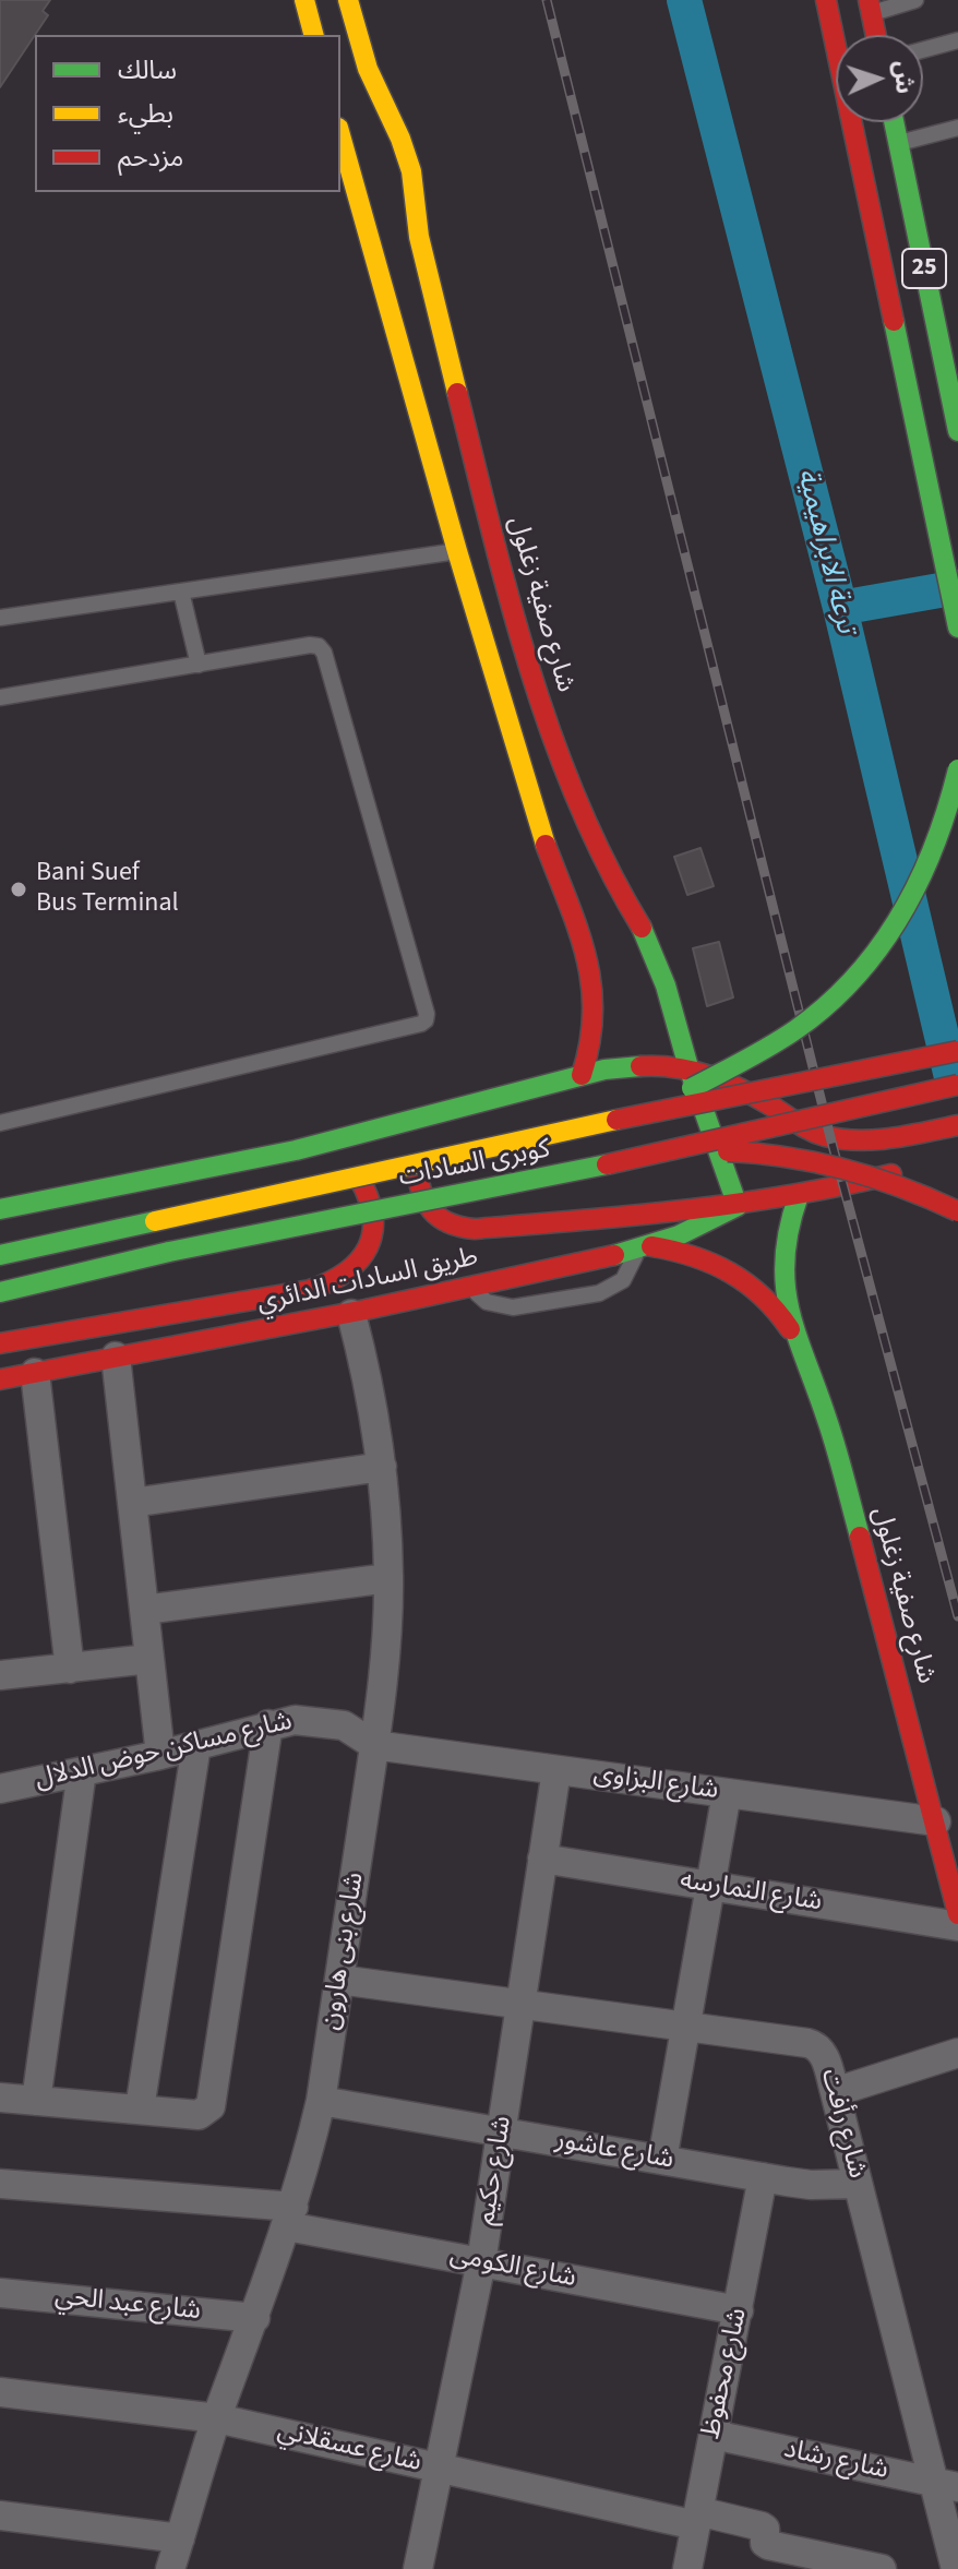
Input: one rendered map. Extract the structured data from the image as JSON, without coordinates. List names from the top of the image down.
{
  "streets": {
    "main road": [
      "25",
      "شارع صفية زغلول",
      "كوبرى السادات",
      "طريق السادات الدائري"
    ],
    "street": [
      "شارع مساكن حوض الدلال",
      "شارع البزاوى",
      "شارع النمارسه",
      "شارع بنى هارون",
      "شارع رأفت",
      "شارع عاشور",
      "شارع حكيم",
      "شارع الكومى",
      "شارع عبد الحي",
      "شارع محفوظ",
      "شارع عسقلاني",
      "شارع رشاد"
    ]
  },
  "crossings": [
    ["شارع صفية زغلول", "طريق السادات الدائري"],
    ["شارع صفية زغلول", "شارع البزاوى"],
    ["طريق السادات الدائري", "شارع بنى هارون"],
    ["شارع مساكن حوض الدلال", "شارع البزاوى"],
    ["شارع مساكن حوض الدلال", "شارع بنى هارون"],
    ["شارع البزاوى", "شارع بنى هارون"],
    ["شارع البزاوى", "شارع حكيم"],
    ["شارع النمارسه", "شارع حكيم"],
    ["شارع بنى هارون", "شارع رأفت"],
    ["شارع بنى هارون", "شارع عاشور"],
    ["شارع بنى هارون", "شارع الكومى"],
    ["شارع بنى هارون", "شارع عبد الحي"],
    ["شارع بنى هارون", "شارع عسقلاني"],
    ["شارع رأفت", "شارع عاشور"],
    ["شارع رأفت", "شارع حكيم"],
    ["شارع رأفت", "شارع رشاد"],
    ["شارع عاشور", "شارع حكيم"],
    ["شارع عاشور", "شارع محفوظ"],
    ["شارع حكيم", "شارع الكومى"],
    ["شارع حكيم", "شارع عسقلاني"],
    ["شارع الكومى", "شارع محفوظ"],
    ["شارع محفوظ", "شارع عسقلاني"],
    ["شارع محفوظ", "شارع رشاد"]
  ],
  "water": ["ترعة الابراهيمية"],
  "places": ["Bani Suef Bus Terminal"],
  "legend": ["سالك", "بطيء", "مزدحم"],
  "north": "right"
}
